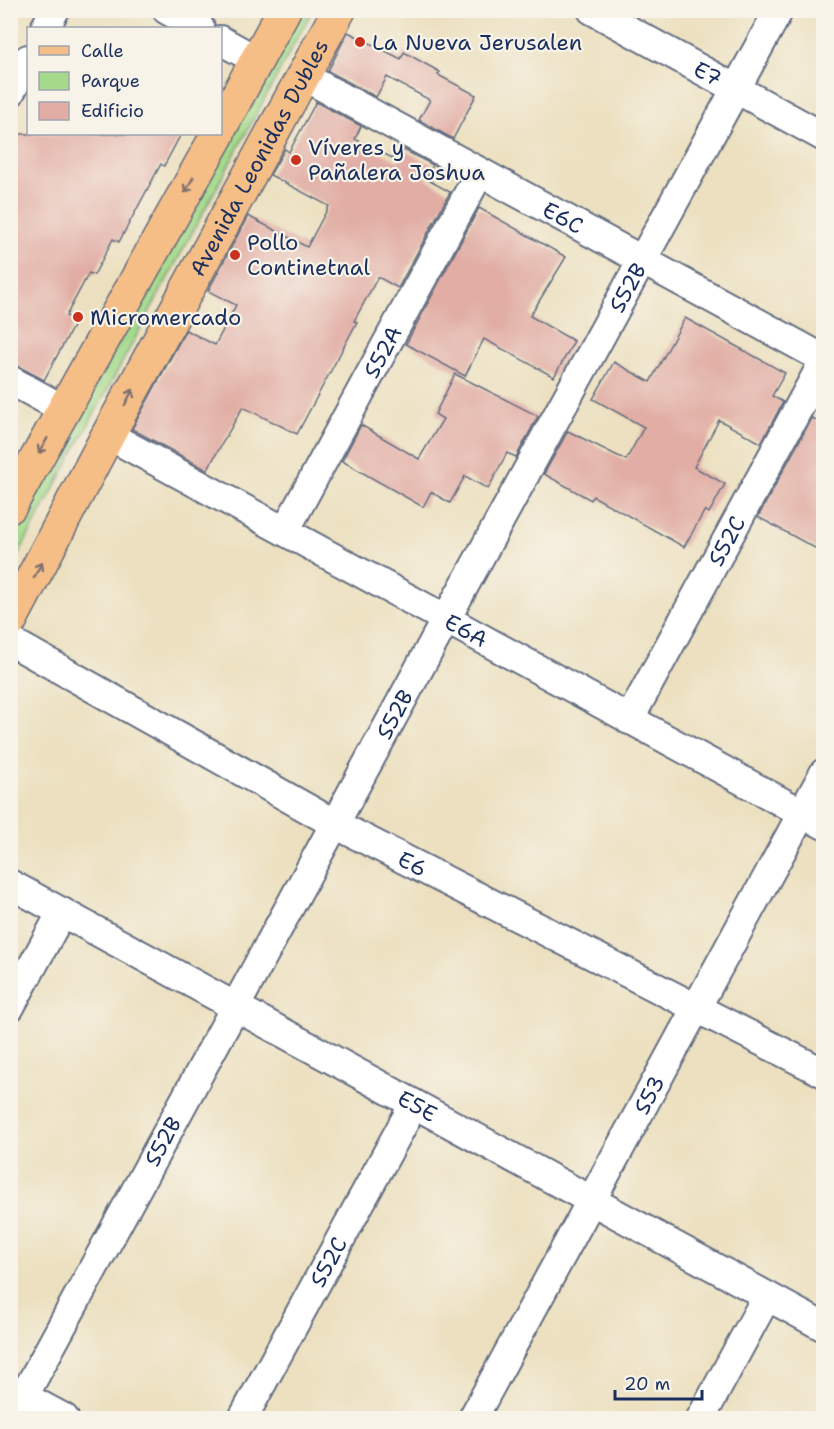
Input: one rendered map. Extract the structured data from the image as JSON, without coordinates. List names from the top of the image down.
{
  "streets": {
    "main road": ["Avenida Leonidas Dubles"],
    "street": [
      "E7",
      "E6C",
      "S52B",
      "S52A",
      "S52C",
      "E6A",
      "E6",
      "S53",
      "E5E"
    ]
  },
  "crossings": [
    ["E7", "S52B"],
    ["Avenida Leonidas Dubles", "E6C"],
    ["Avenida Leonidas Dubles", "E6A"],
    ["E6C", "S52B"],
    ["E6C", "S52A"],
    ["E6C", "S52C"],
    ["S52B", "E6A"],
    ["S52B", "E6"],
    ["S52B", "E5E"],
    ["S52A", "E6A"],
    ["S52C", "E6A"],
    ["S52C", "E5E"],
    ["E6A", "S53"],
    ["E6", "S53"],
    ["S53", "E5E"]
  ],
  "places": [
    "La Nueva Jerusalen",
    "Víveres y Pañalera Joshua",
    "Pollo Continetnal",
    "Micromercado"
  ],
  "legend": ["Calle", "Parque", "Edificio"],
  "scale_bar": "20 m"
}
